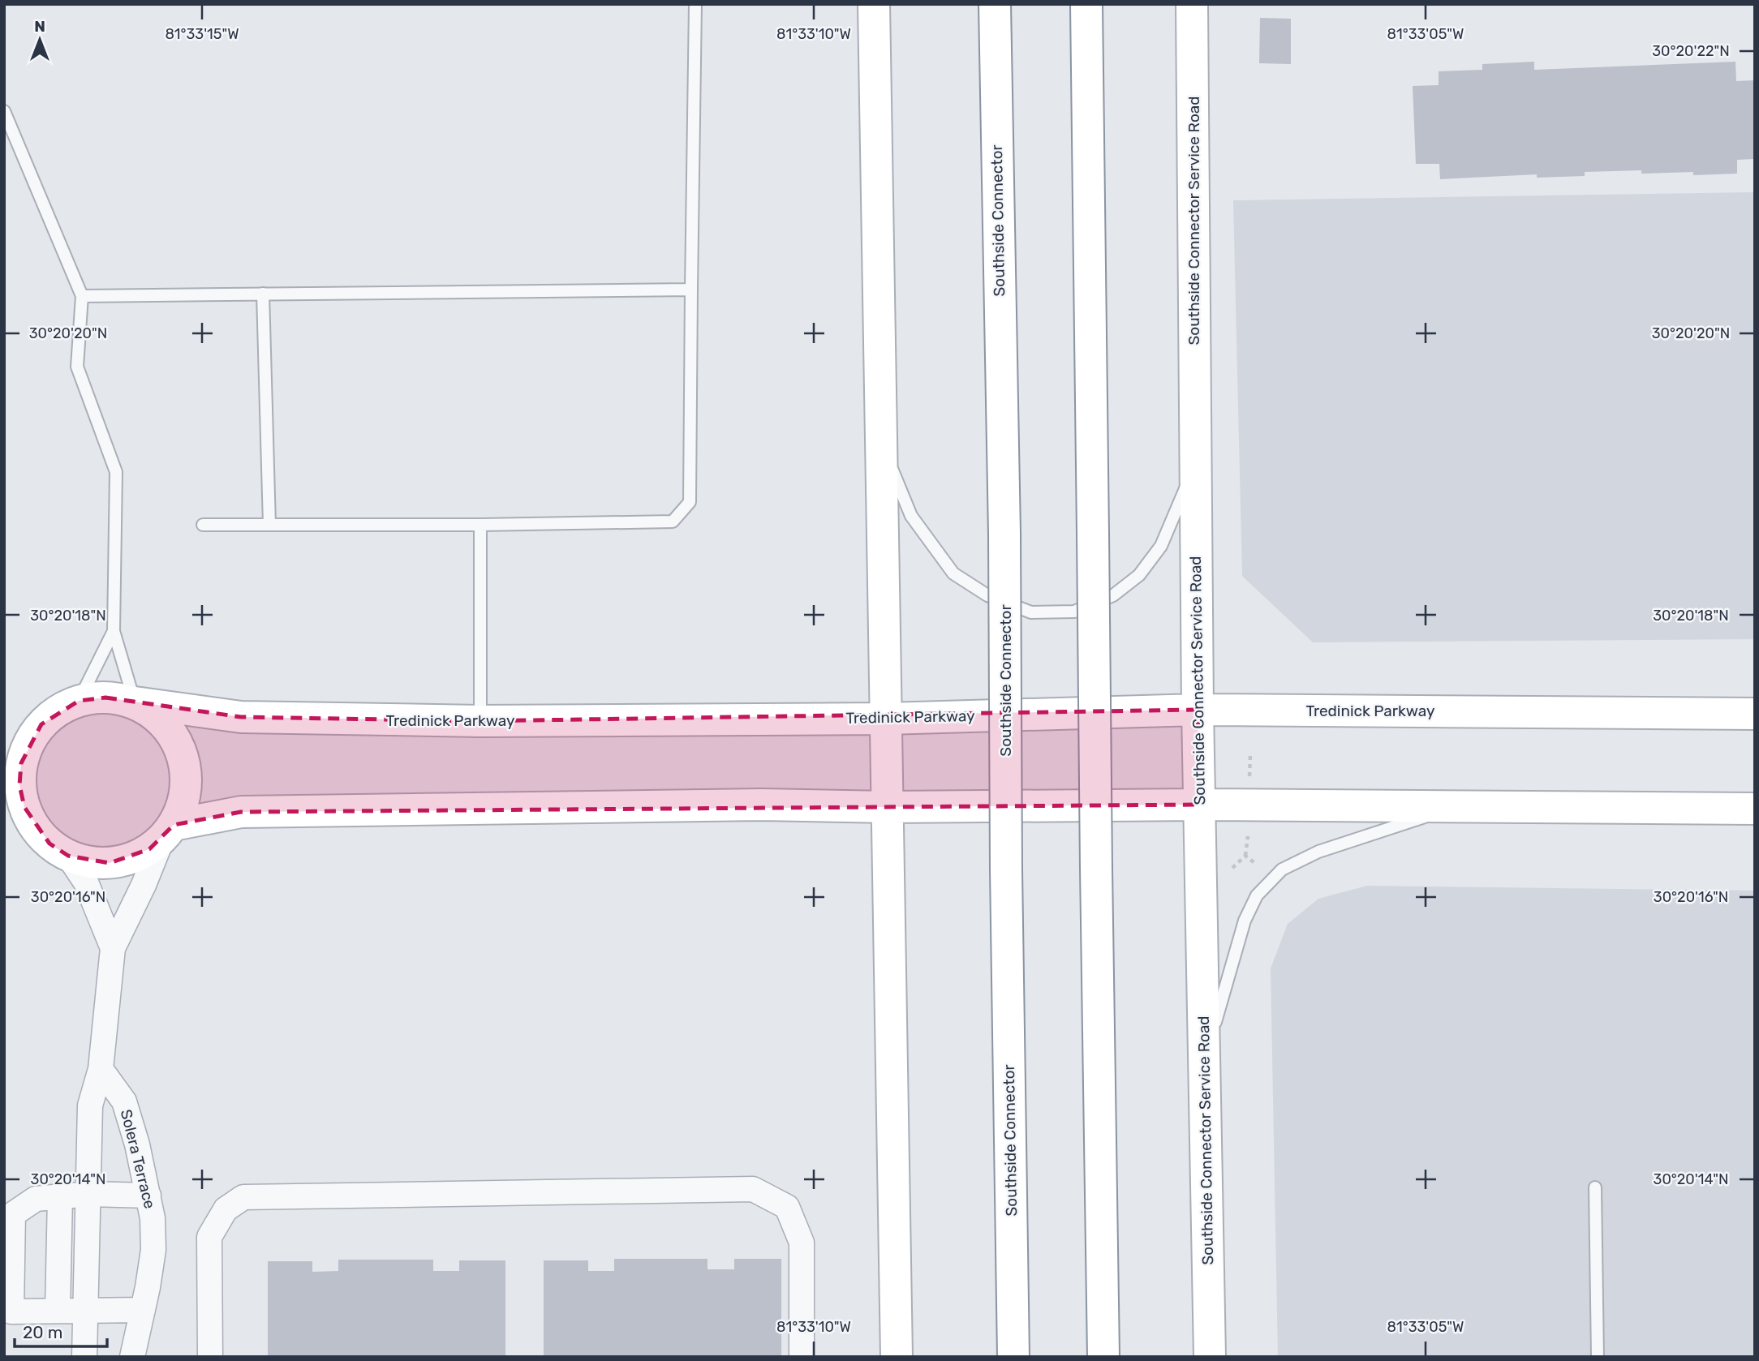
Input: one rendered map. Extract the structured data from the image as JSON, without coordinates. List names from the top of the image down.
{
  "streets": {
    "main road": ["Southside Connector", "Southside Connector Service Road", "Tredinick Parkway"],
    "street": ["Solera Terrace"]
  },
  "crossings": [
    ["Southside Connector Service Road", "Tredinick Parkway"]
  ],
  "scale_bar": "20 m",
  "north": "top",
  "coordinates": [
    "81°33'15\"W",
    "81°33'10\"W",
    "81°33'05\"W",
    "30°20'22\"N",
    "30°20'20\"N",
    "30°20'18\"N",
    "30°20'16\"N",
    "30°20'14\"N"
  ]
}
